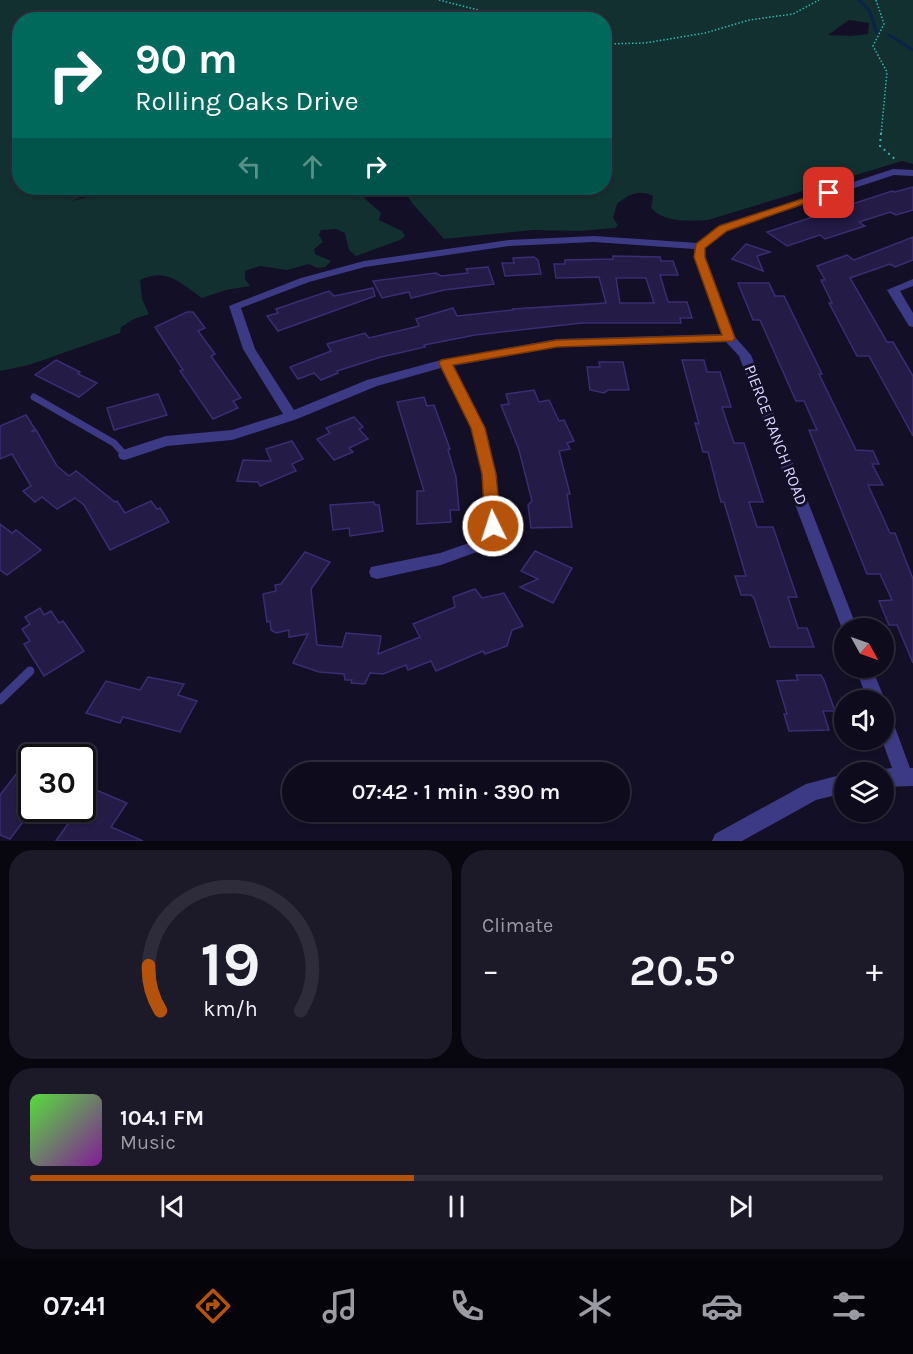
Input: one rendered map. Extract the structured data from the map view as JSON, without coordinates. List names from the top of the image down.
{
  "streets": {
    "street": ["PIERCE RANCH ROAD"]
  },
  "north": "bottom right",
  "page": {
    "turn": ["90 m", "Rolling Oaks Drive"],
    "limit": "30",
    "trip": "07:42 · 1 min · 390 m",
    "tile": "Climate",
    "heat": ["−", "20.5°", "+"],
    "song": ["104.1 FM", "Music"],
    "tabs": "07:41",
    "gauge": ["19", "km/h"]
  }
}
